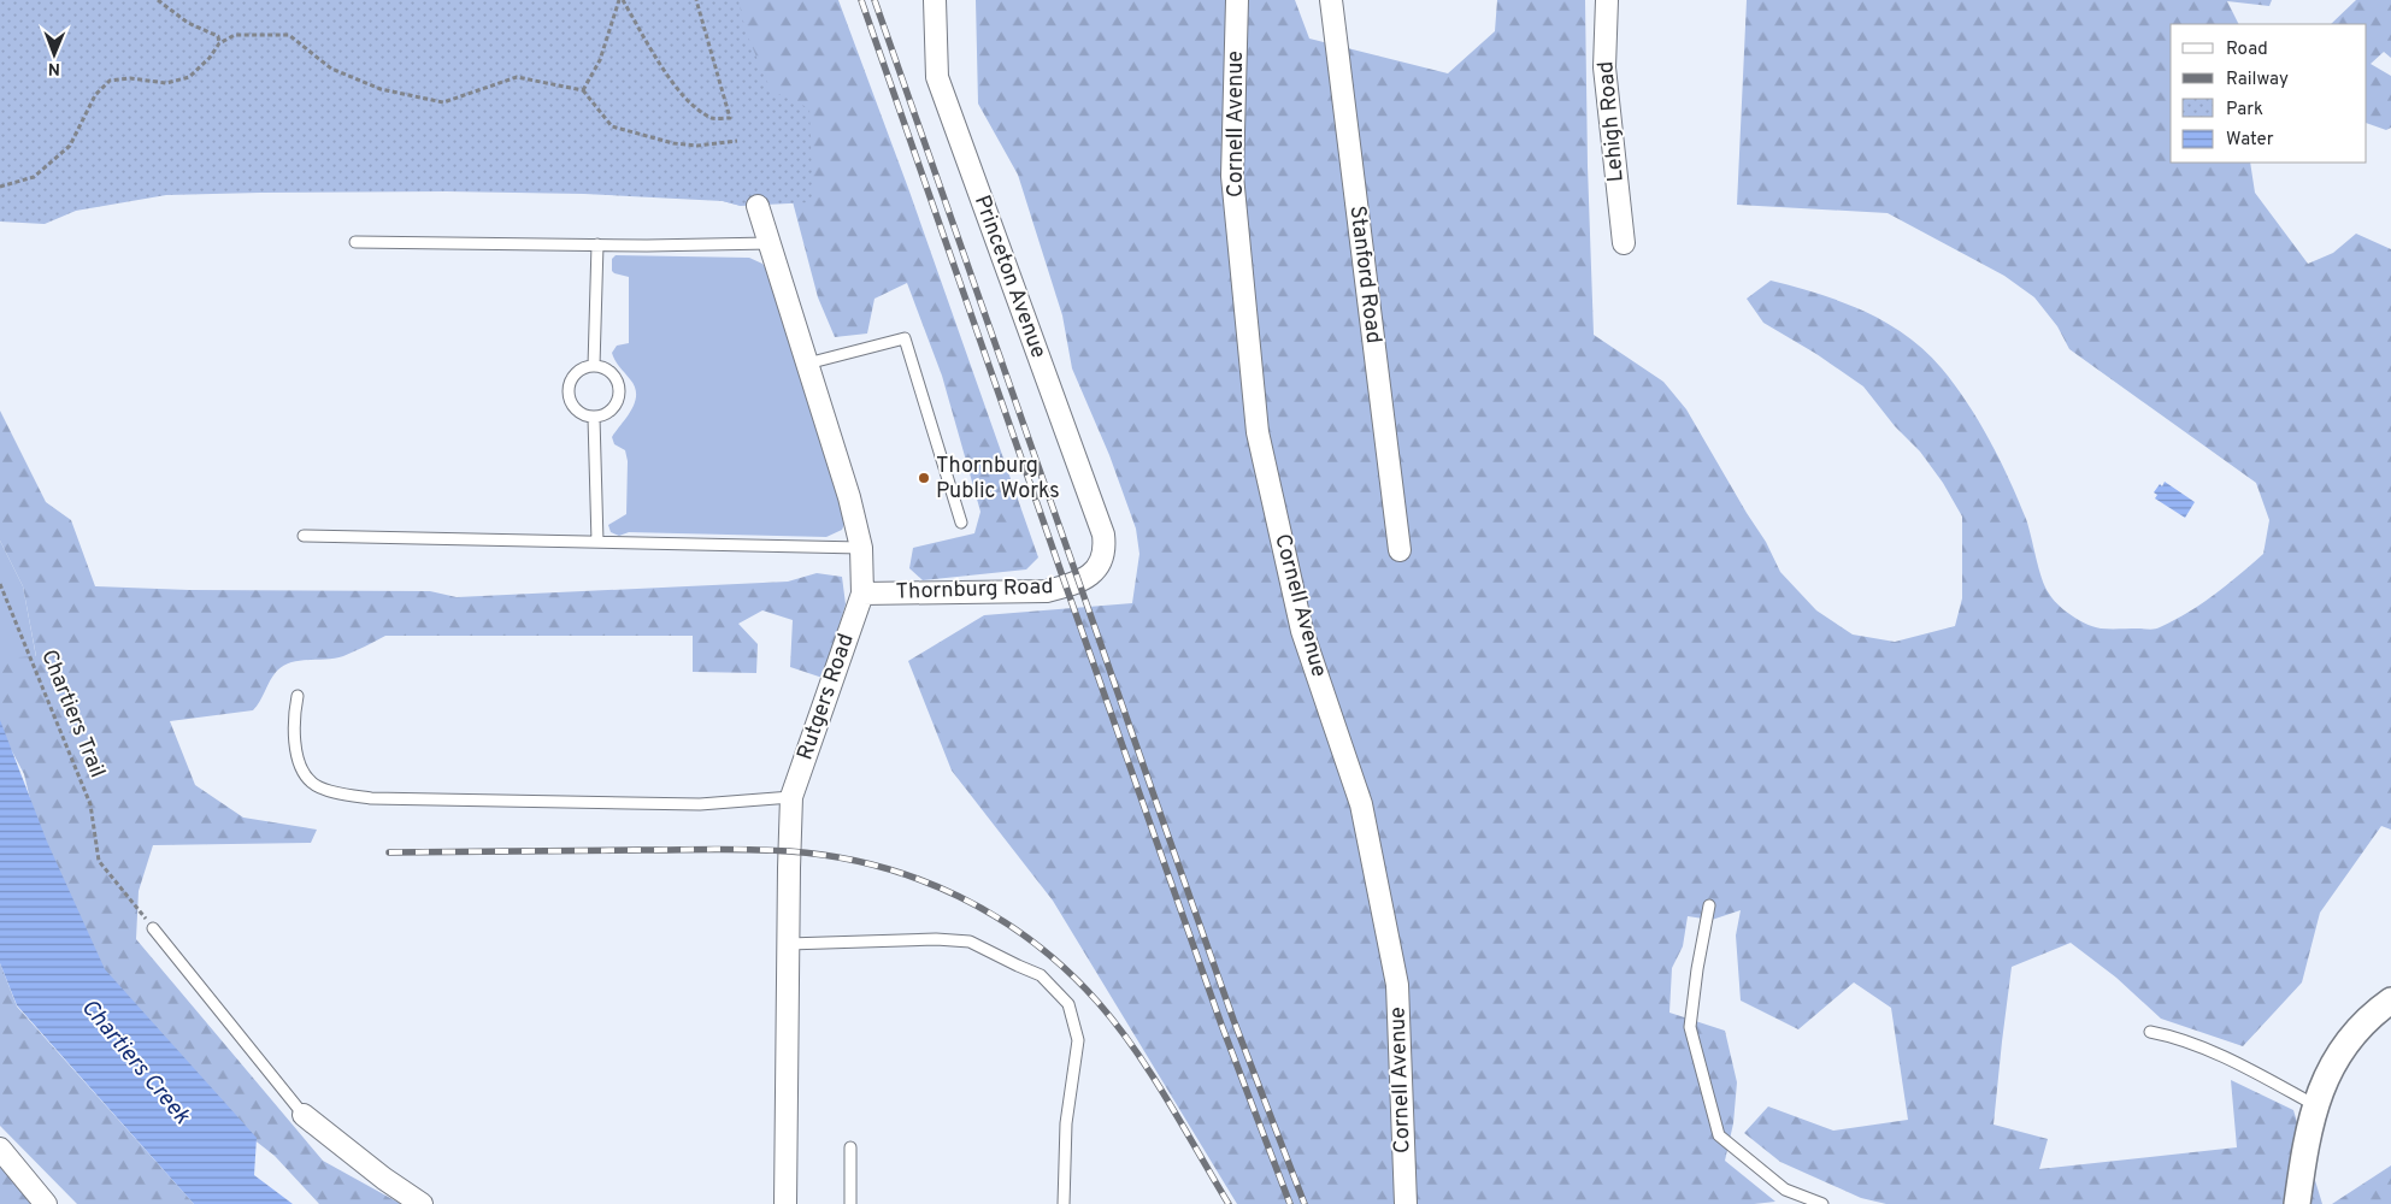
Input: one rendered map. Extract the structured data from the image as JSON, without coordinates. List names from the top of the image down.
{
  "streets": {
    "street": [
      "Lehigh Road",
      "Cornell Avenue",
      "Stanford Road",
      "Princeton Avenue",
      "Thornburg Road",
      "Rutgers Road"
    ],
    "path": ["Chartiers Trail"]
  },
  "crossings": [
    ["Princeton Avenue", "Thornburg Road"],
    ["Thornburg Road", "Rutgers Road"]
  ],
  "water": ["Chartiers Creek"],
  "places": ["Thornburg Public Works"],
  "legend": [
    "Road",
    "Railway",
    "Park",
    "Water"
  ],
  "north": "bottom"
}
